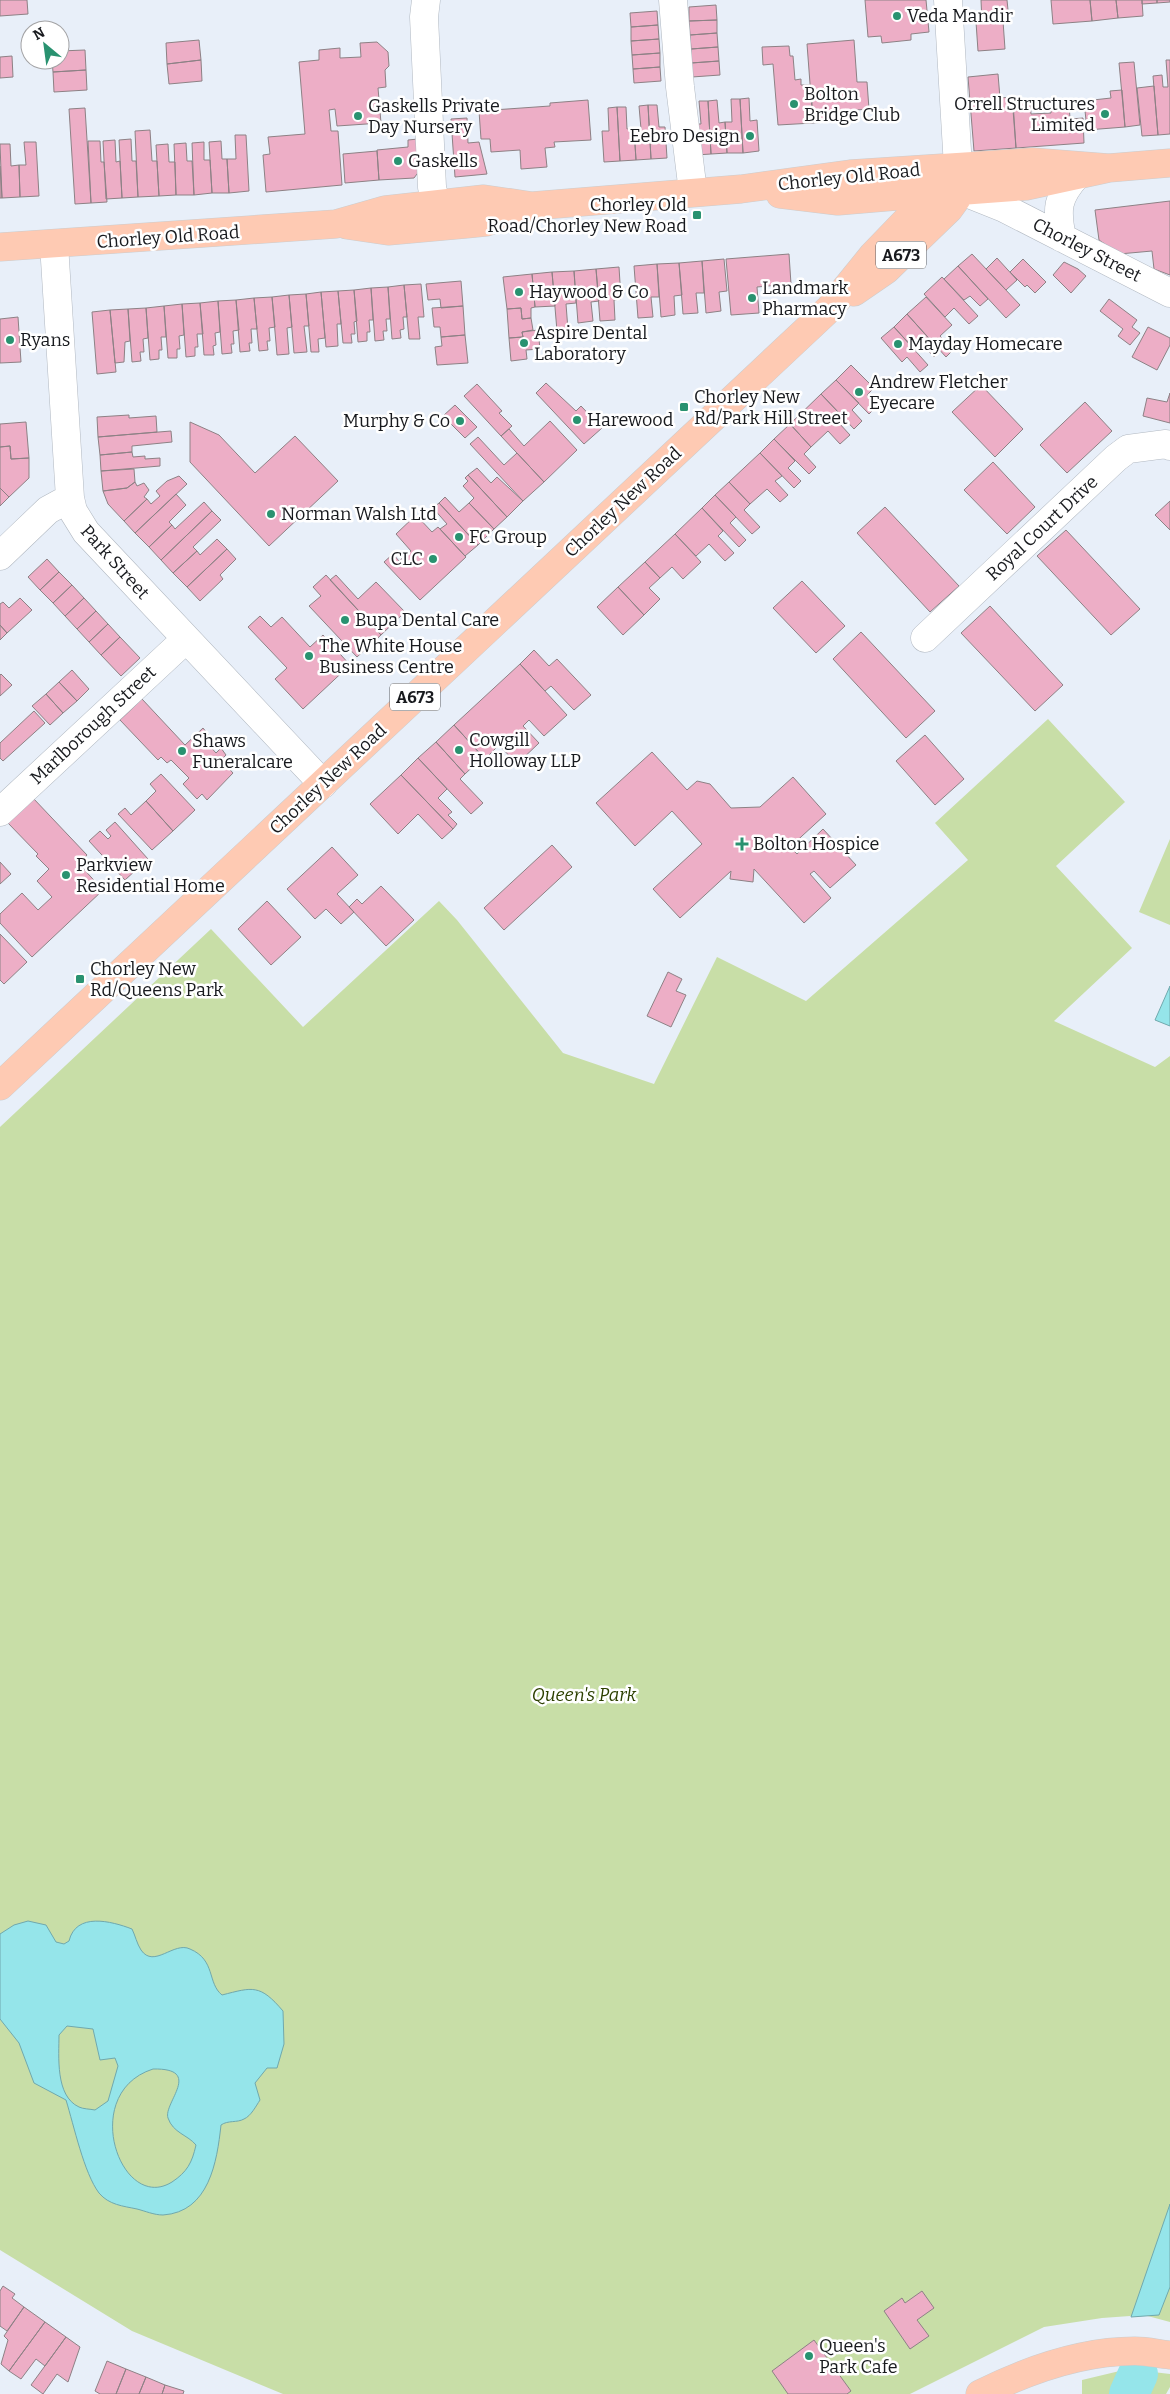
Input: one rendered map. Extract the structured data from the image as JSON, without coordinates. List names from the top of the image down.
{
  "streets": {
    "main road": ["Chorley Old Road", "A673", "Chorley New Road"],
    "street": [
      "Chorley Street",
      "Royal Court Drive",
      "Park Street",
      "Marlborough Street"
    ]
  },
  "crossings": [
    ["Chorley Old Road", "Chorley Street"],
    ["Chorley Old Road", "Chorley New Road"],
    ["Chorley Old Road", "Park Street"],
    ["Chorley Street", "Chorley New Road"],
    ["Chorley New Road", "Park Street"],
    ["Park Street", "Marlborough Street"]
  ],
  "parks": ["Queen's Park"],
  "places": {
    "other": [
      "Veda Mandir",
      "Bolton Bridge Club",
      "Orrell Structures Limited",
      "Gaskells Private Day Nursery",
      "Eebro Design",
      "Gaskells",
      "Haywood & Co",
      "Landmark Pharmacy",
      "Ryans",
      "Aspire Dental Laboratory",
      "Mayday Homecare",
      "Andrew Fletcher Eyecare",
      "Harewood",
      "Murphy & Co",
      "Norman Walsh Ltd",
      "FC Group",
      "CLC",
      "Bupa Dental Care",
      "The White House Business Centre",
      "Cowgill Holloway LLP",
      "Shaws Funeralcare",
      "Parkview Residential Home",
      "Queen's Park Cafe"
    ],
    "transit": ["Chorley Old Road/Chorley New Road", "Chorley New Rd/Park Hill Street", "Chorley New Rd/Queens Park"],
    "health": ["Bolton Hospice"]
  },
  "north": "top left"
}
